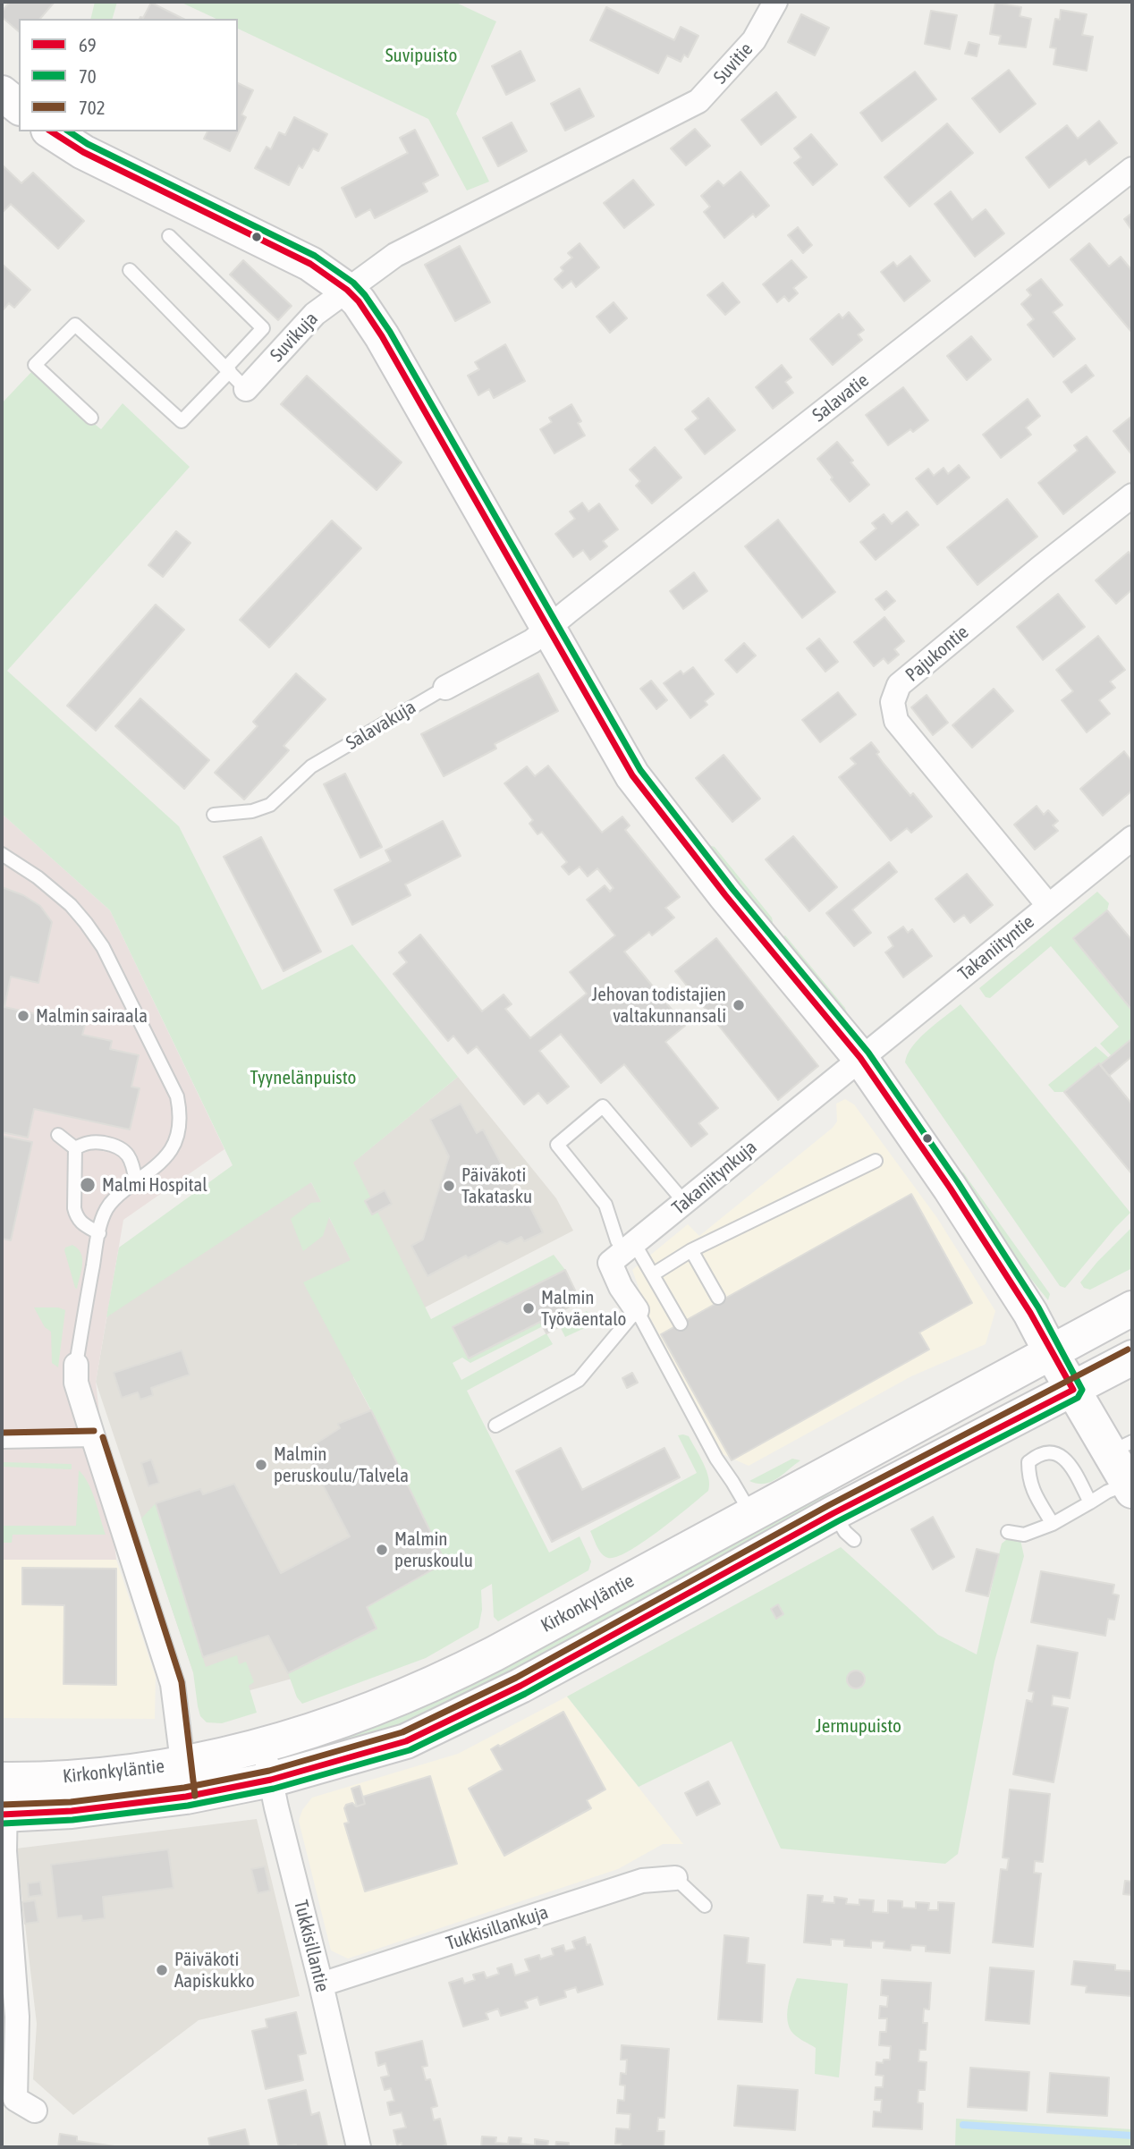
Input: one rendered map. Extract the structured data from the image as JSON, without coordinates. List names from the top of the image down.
{
  "streets": {
    "main road": ["Kirkonkyläntie"],
    "street": [
      "Suvitie",
      "Suvikuja",
      "Salavatie",
      "Pajukontie",
      "Salavakuja",
      "Takaniityntie",
      "Takaniitynkuja",
      "Tukkisillankuja",
      "Tukkisillantie"
    ]
  },
  "crossings": [
    ["Suvitie", "Suvikuja"],
    ["Salavatie", "Salavakuja"],
    ["Pajukontie", "Takaniityntie"],
    ["Takaniityntie", "Takaniitynkuja"],
    ["Kirkonkyläntie", "Tukkisillantie"],
    ["Tukkisillankuja", "Tukkisillantie"]
  ],
  "parks": ["Suvipuisto", "Tyynelänpuisto", "Jermupuisto"],
  "places": [
    "Jehovan todistajien valtakunnansali",
    "Malmin sairaala",
    "Malmi Hospital",
    "Päiväkoti Takatasku",
    "Malmin Työväentalo",
    "Malmin peruskoulu/Talvela",
    "Malmin peruskoulu",
    "Päiväkoti Aapiskukko"
  ],
  "lines": ["transit line 69", "transit line 70", "transit line 702"],
  "legend": ["69", "70", "702"]
}
